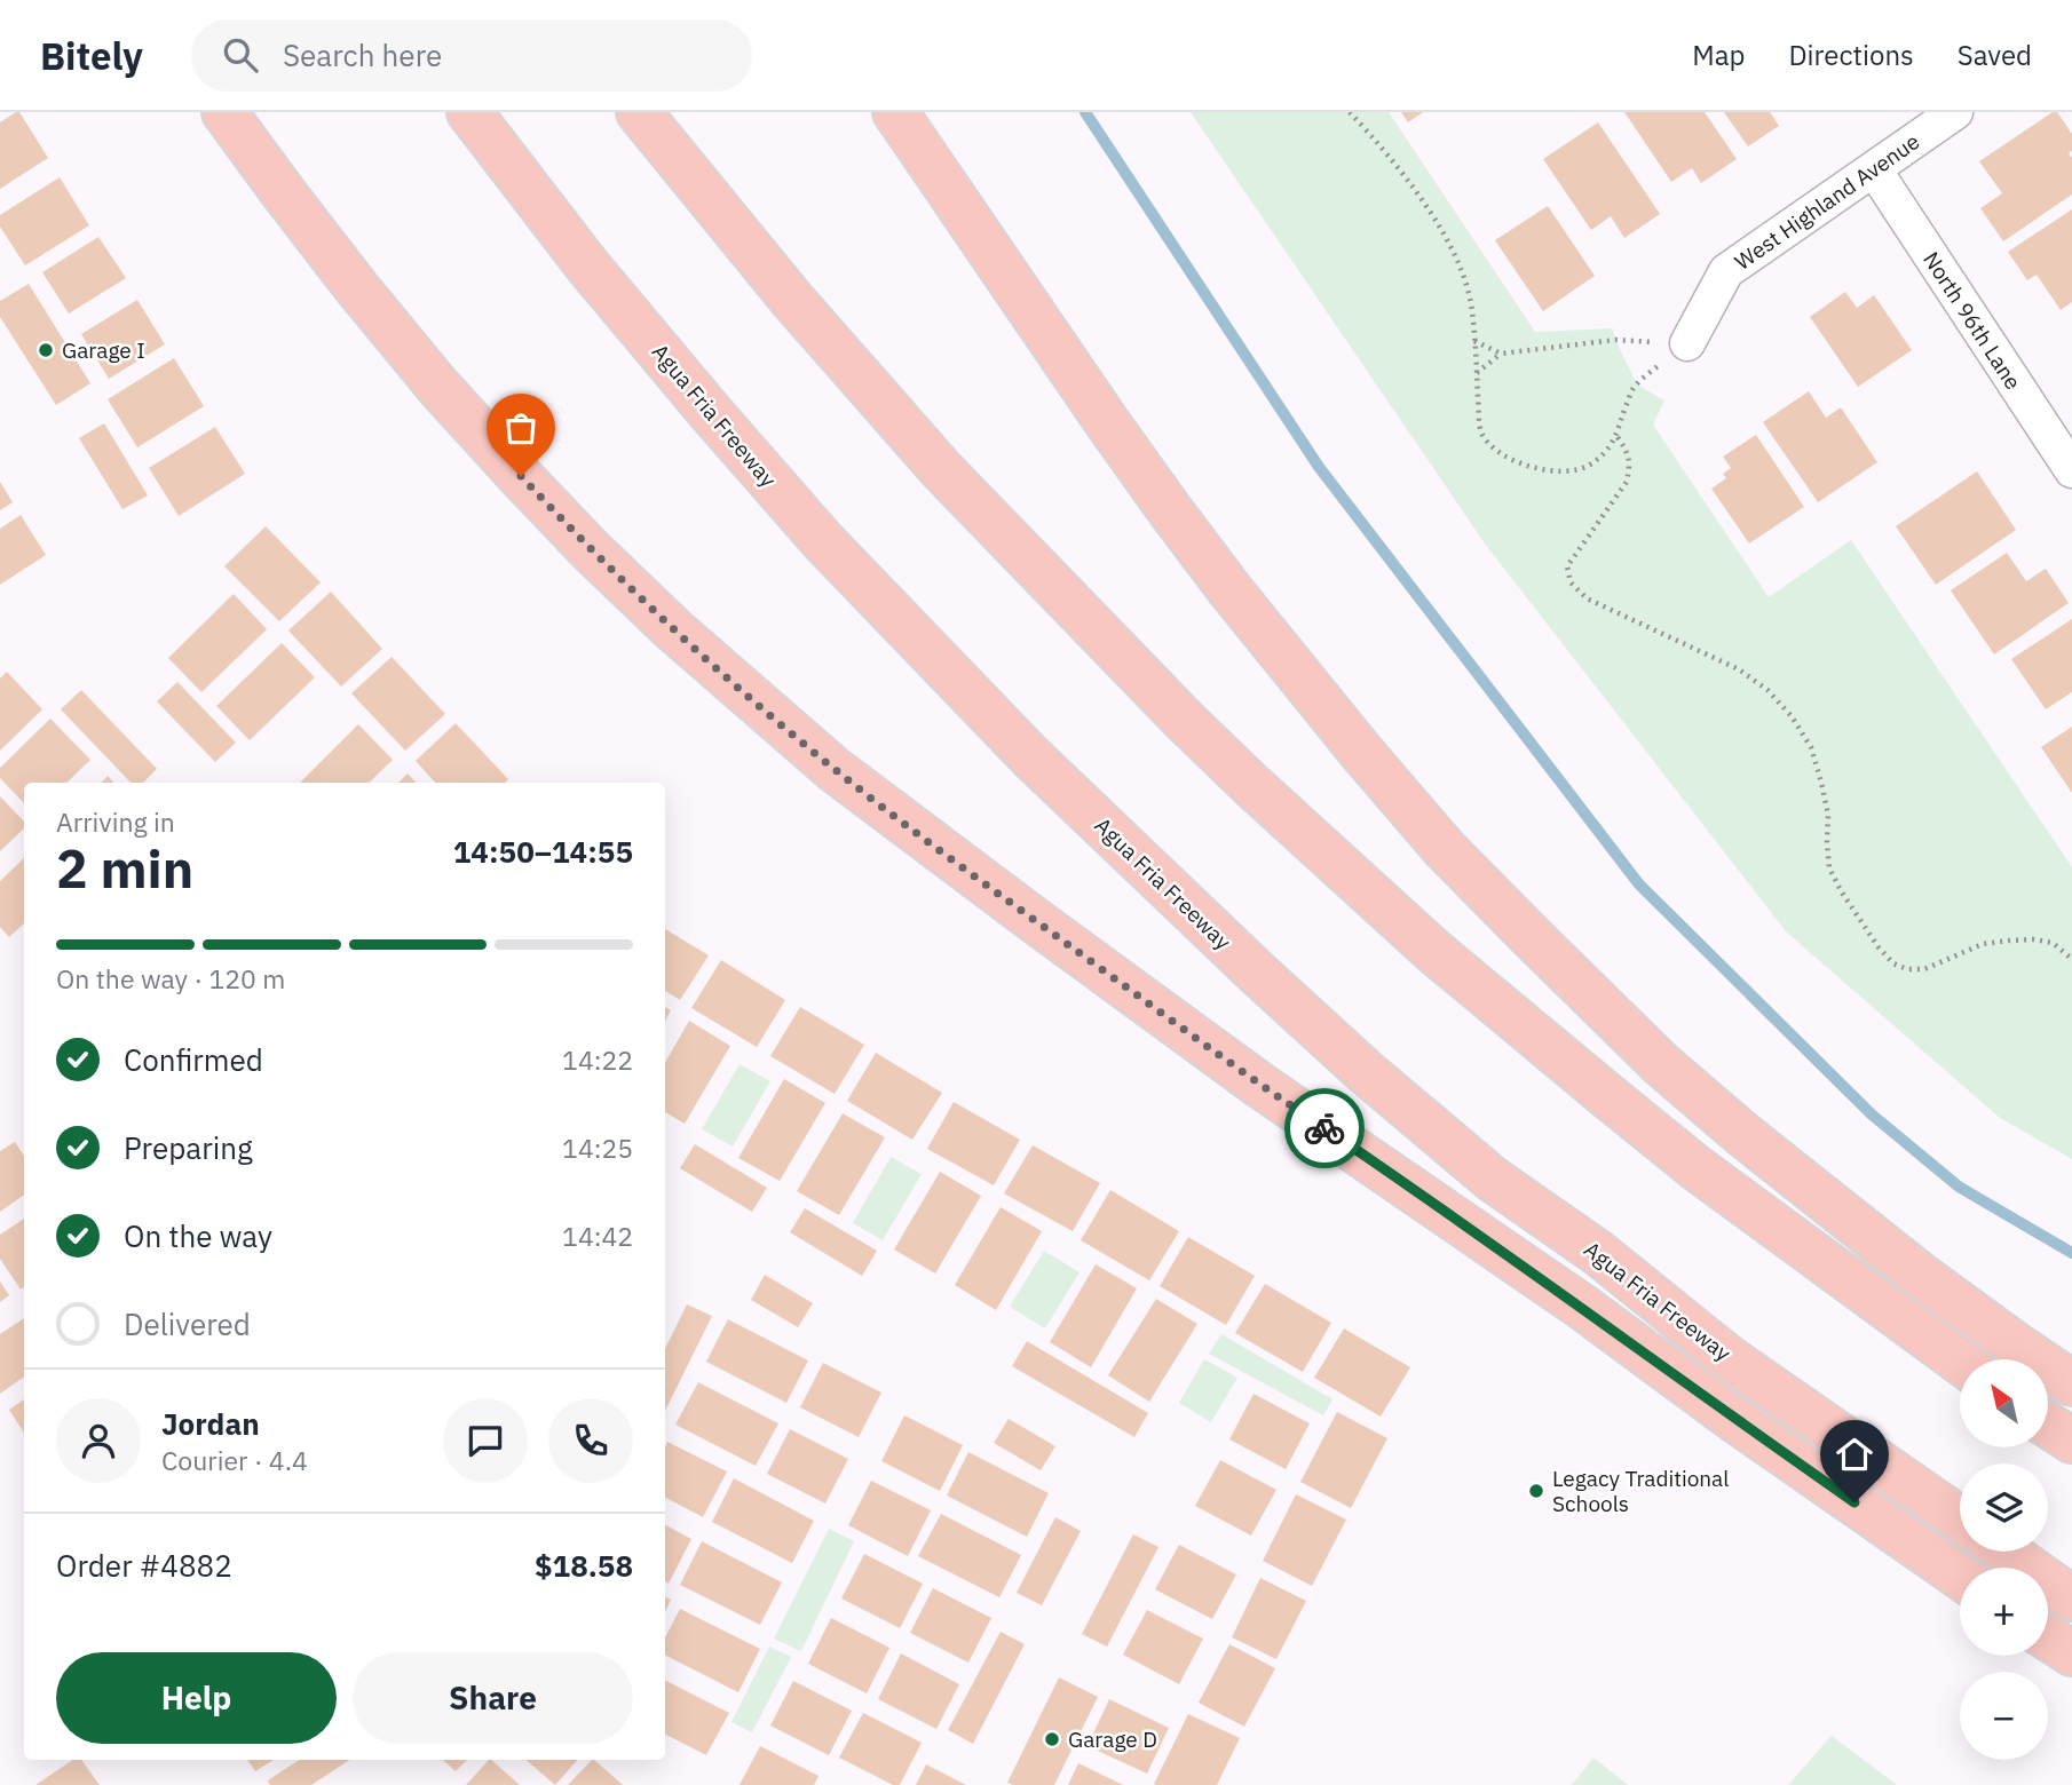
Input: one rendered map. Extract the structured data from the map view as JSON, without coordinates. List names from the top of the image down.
{
  "streets": {
    "highway": ["Agua Fria Freeway"],
    "street": ["West Highland Avenue", "North 96th Lane"]
  },
  "crossings": [
    ["West Highland Avenue", "North 96th Lane"]
  ],
  "places": ["Garage I", "Legacy Traditional Schools", "Garage D"],
  "north": "top left",
  "page": {
    "header": "Bitely",
    "search": "Search here",
    "nav": ["Map", "Directions", "Saved"],
    "heading": ["2 min", "Arriving in", "14:50–14:55"],
    "panel": [
      "Jordan",
      "Courier · 4.4",
      "Order #4882",
      "$18.58"
    ],
    "bar": "On the way · 120 m",
    "list": [
      ["Confirmed", "14:22"],
      ["Preparing", "14:25"],
      ["On the way", "14:42"],
      "Delivered"
    ],
    "map_buttons": ["+", "−"],
    "buttons": ["Help", "Share"]
  }
}
